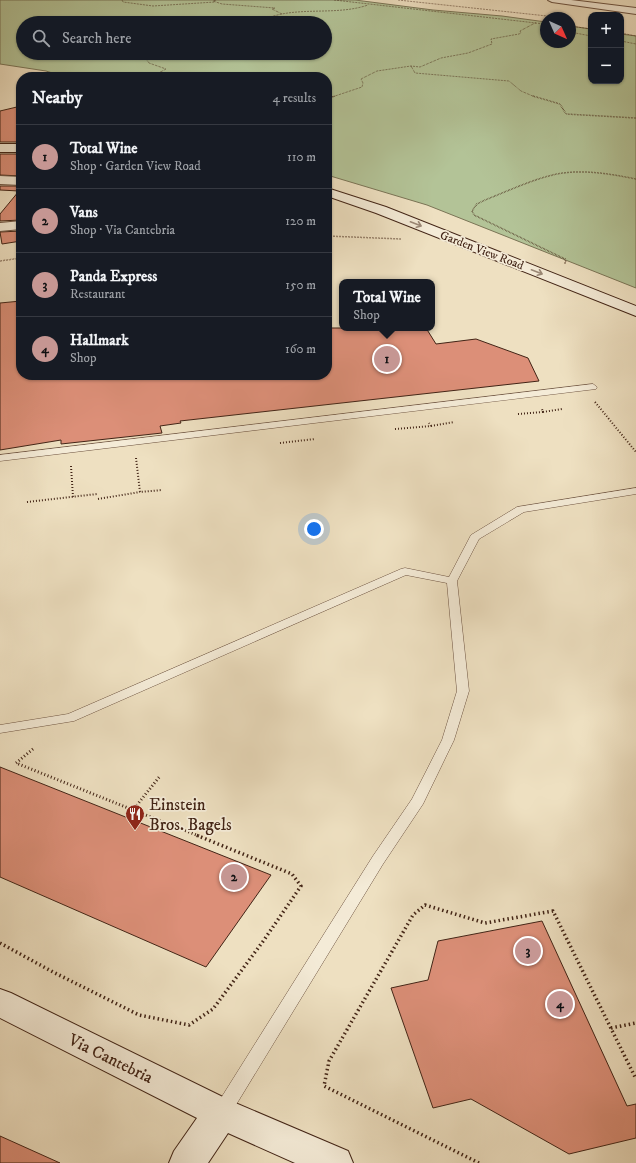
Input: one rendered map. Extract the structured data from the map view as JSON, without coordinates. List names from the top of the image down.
{
  "streets": {
    "main road": ["Garden View Road", "Via Cantebria"]
  },
  "places": {
    "restaurant": ["Einstein Bros. Bagels"]
  },
  "north": "bottom right",
  "page": {
    "map_buttons": ["+", "−"],
    "search": "Search here",
    "heading": ["Nearby", "4 results"],
    "list": [
      {
        "mark": "1",
        "name": "Total Wine",
        "note": "Shop · Garden View Road",
        "value": "110 m"
      },
      {
        "mark": "2",
        "name": "Vans",
        "note": "Shop · Via Cantebria",
        "value": "120 m"
      },
      {
        "mark": "3",
        "name": "Panda Express",
        "note": "Restaurant",
        "value": "150 m"
      },
      {
        "mark": "4",
        "name": "Hallmark",
        "note": "Shop",
        "value": "160 m"
      }
    ],
    "popup": ["Total Wine", "Shop"],
    "pins": [
      "1",
      "2",
      "3",
      "4"
    ]
  }
}
